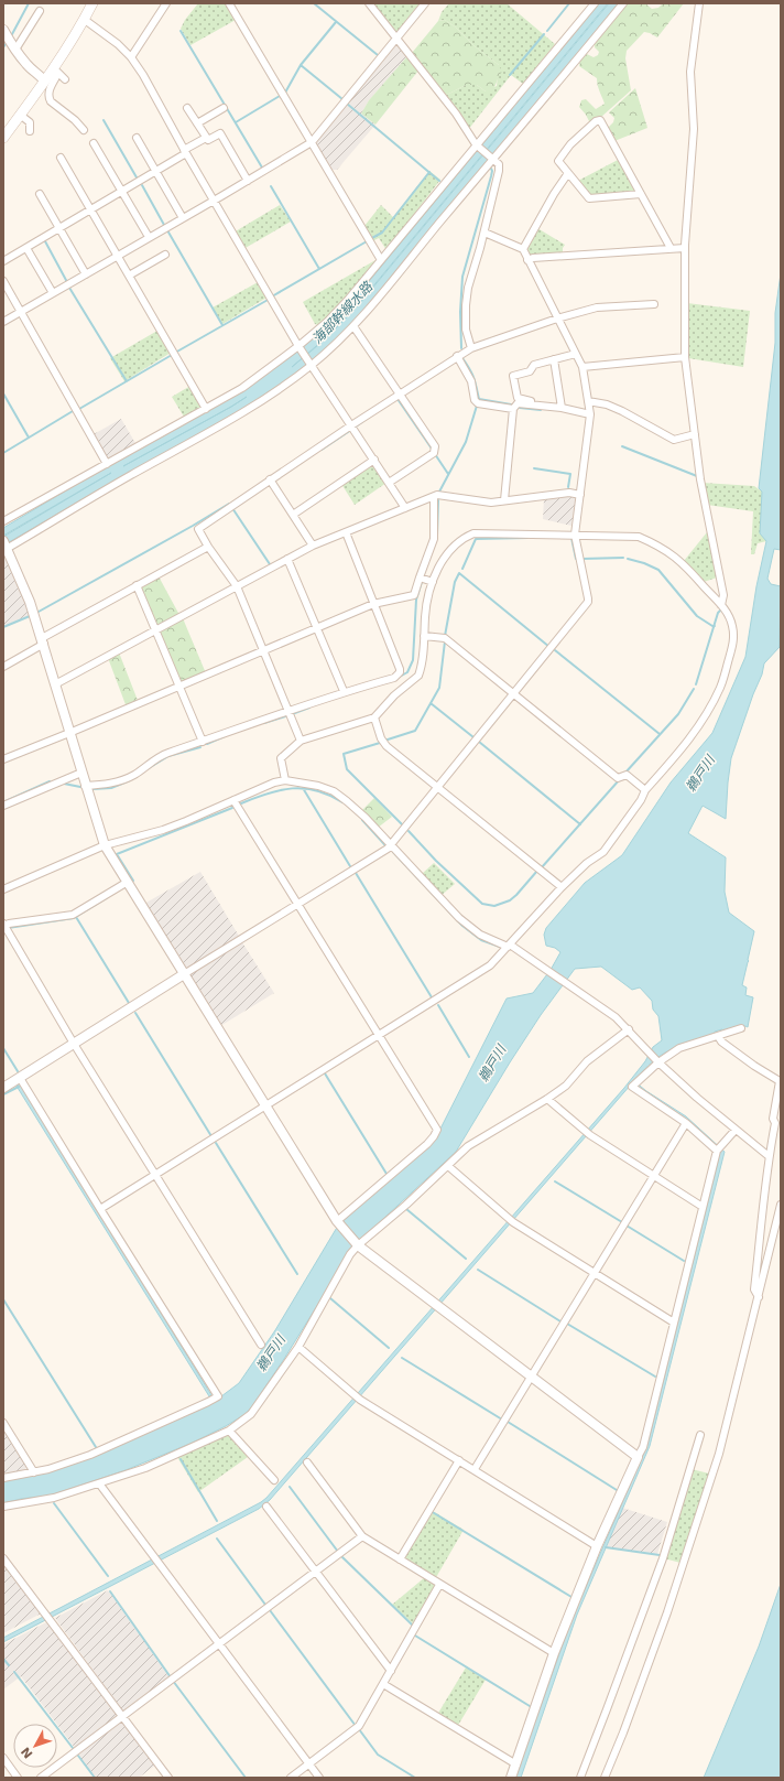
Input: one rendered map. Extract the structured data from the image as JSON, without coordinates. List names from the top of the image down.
{
  "water": ["海部幹線水路", "鵜戸川"],
  "north": "bottom left"
}
